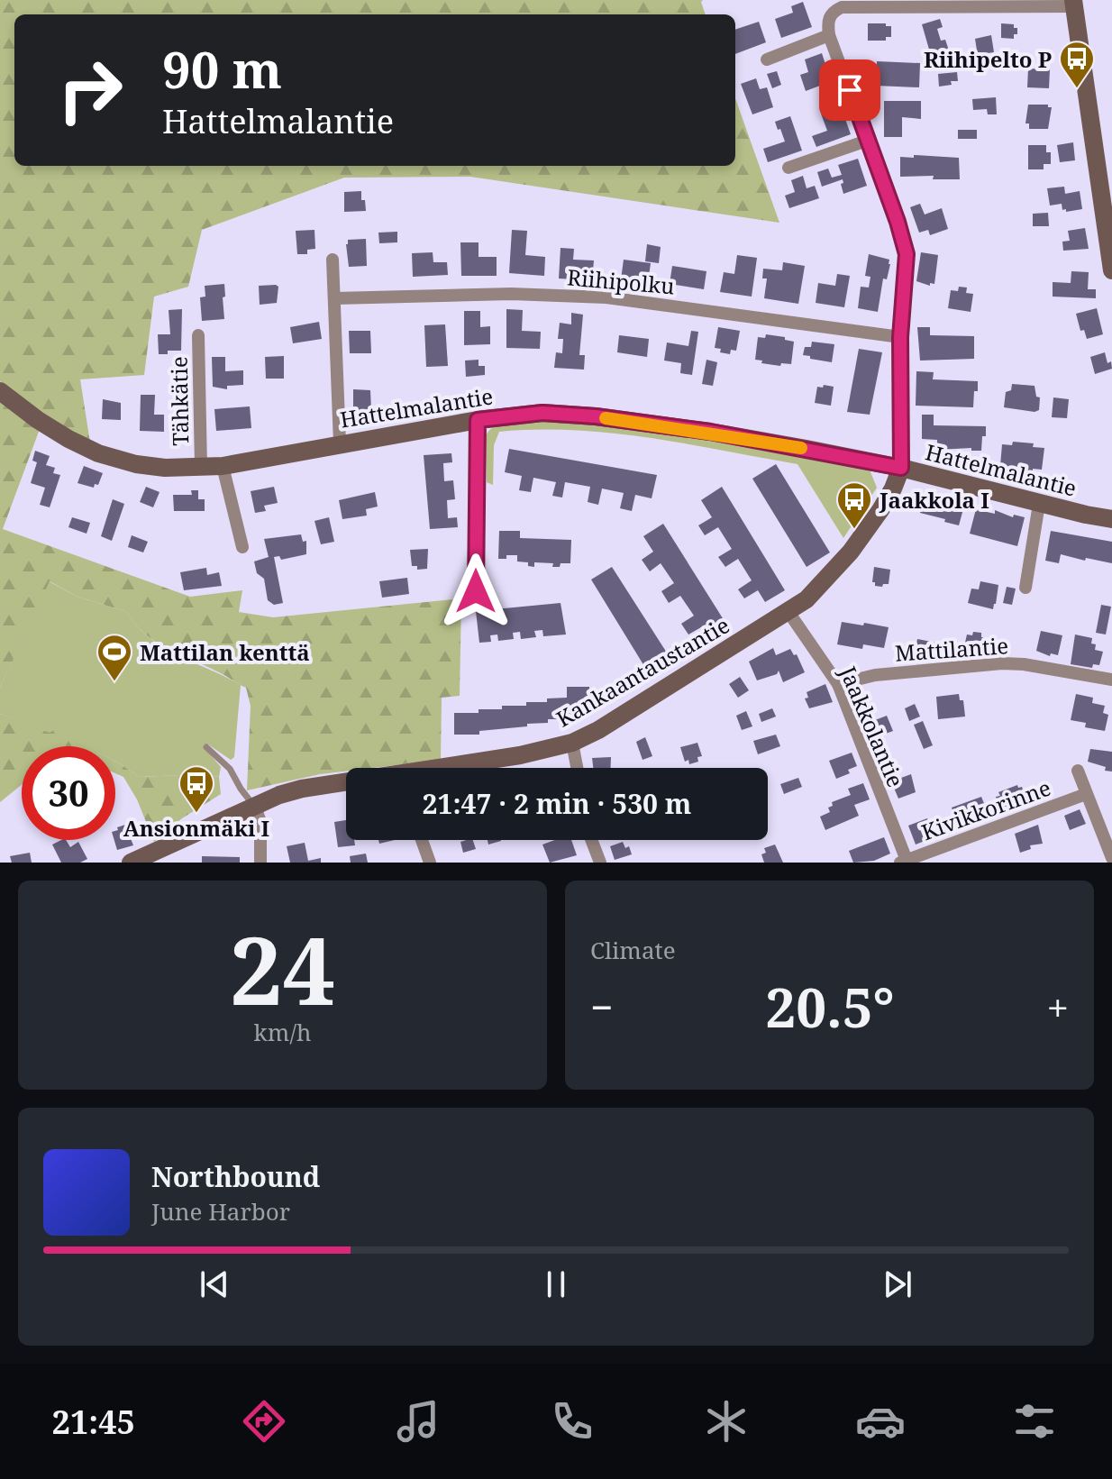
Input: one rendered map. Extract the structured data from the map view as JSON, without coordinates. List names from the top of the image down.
{
  "streets": {
    "street": [
      "Riihipolku",
      "Tähkätie",
      "Hattelmalantie",
      "Mattilantie",
      "Kankaantaustantie",
      "Jaakkolantie",
      "Kivikkorinne"
    ]
  },
  "crossings": [
    ["Tähkätie", "Hattelmalantie"],
    ["Hattelmalantie", "Kankaantaustantie"],
    ["Mattilantie", "Jaakkolantie"],
    ["Kankaantaustantie", "Jaakkolantie"],
    ["Jaakkolantie", "Kivikkorinne"]
  ],
  "places": {
    "bus stop": ["Riihipelto P", "Jaakkola I", "Ansionmäki I"],
    "sports": ["Mattilan kenttä"]
  },
  "page": {
    "turn": ["90 m", "Hattelmalantie"],
    "limit": "30",
    "trip": "21:47 · 2 min · 530 m",
    "tile": [
      ["24", "km/h"],
      "Climate"
    ],
    "heat": ["−", "20.5°", "+"],
    "song": ["Northbound", "June Harbor"],
    "tabs": "21:45"
  }
}
